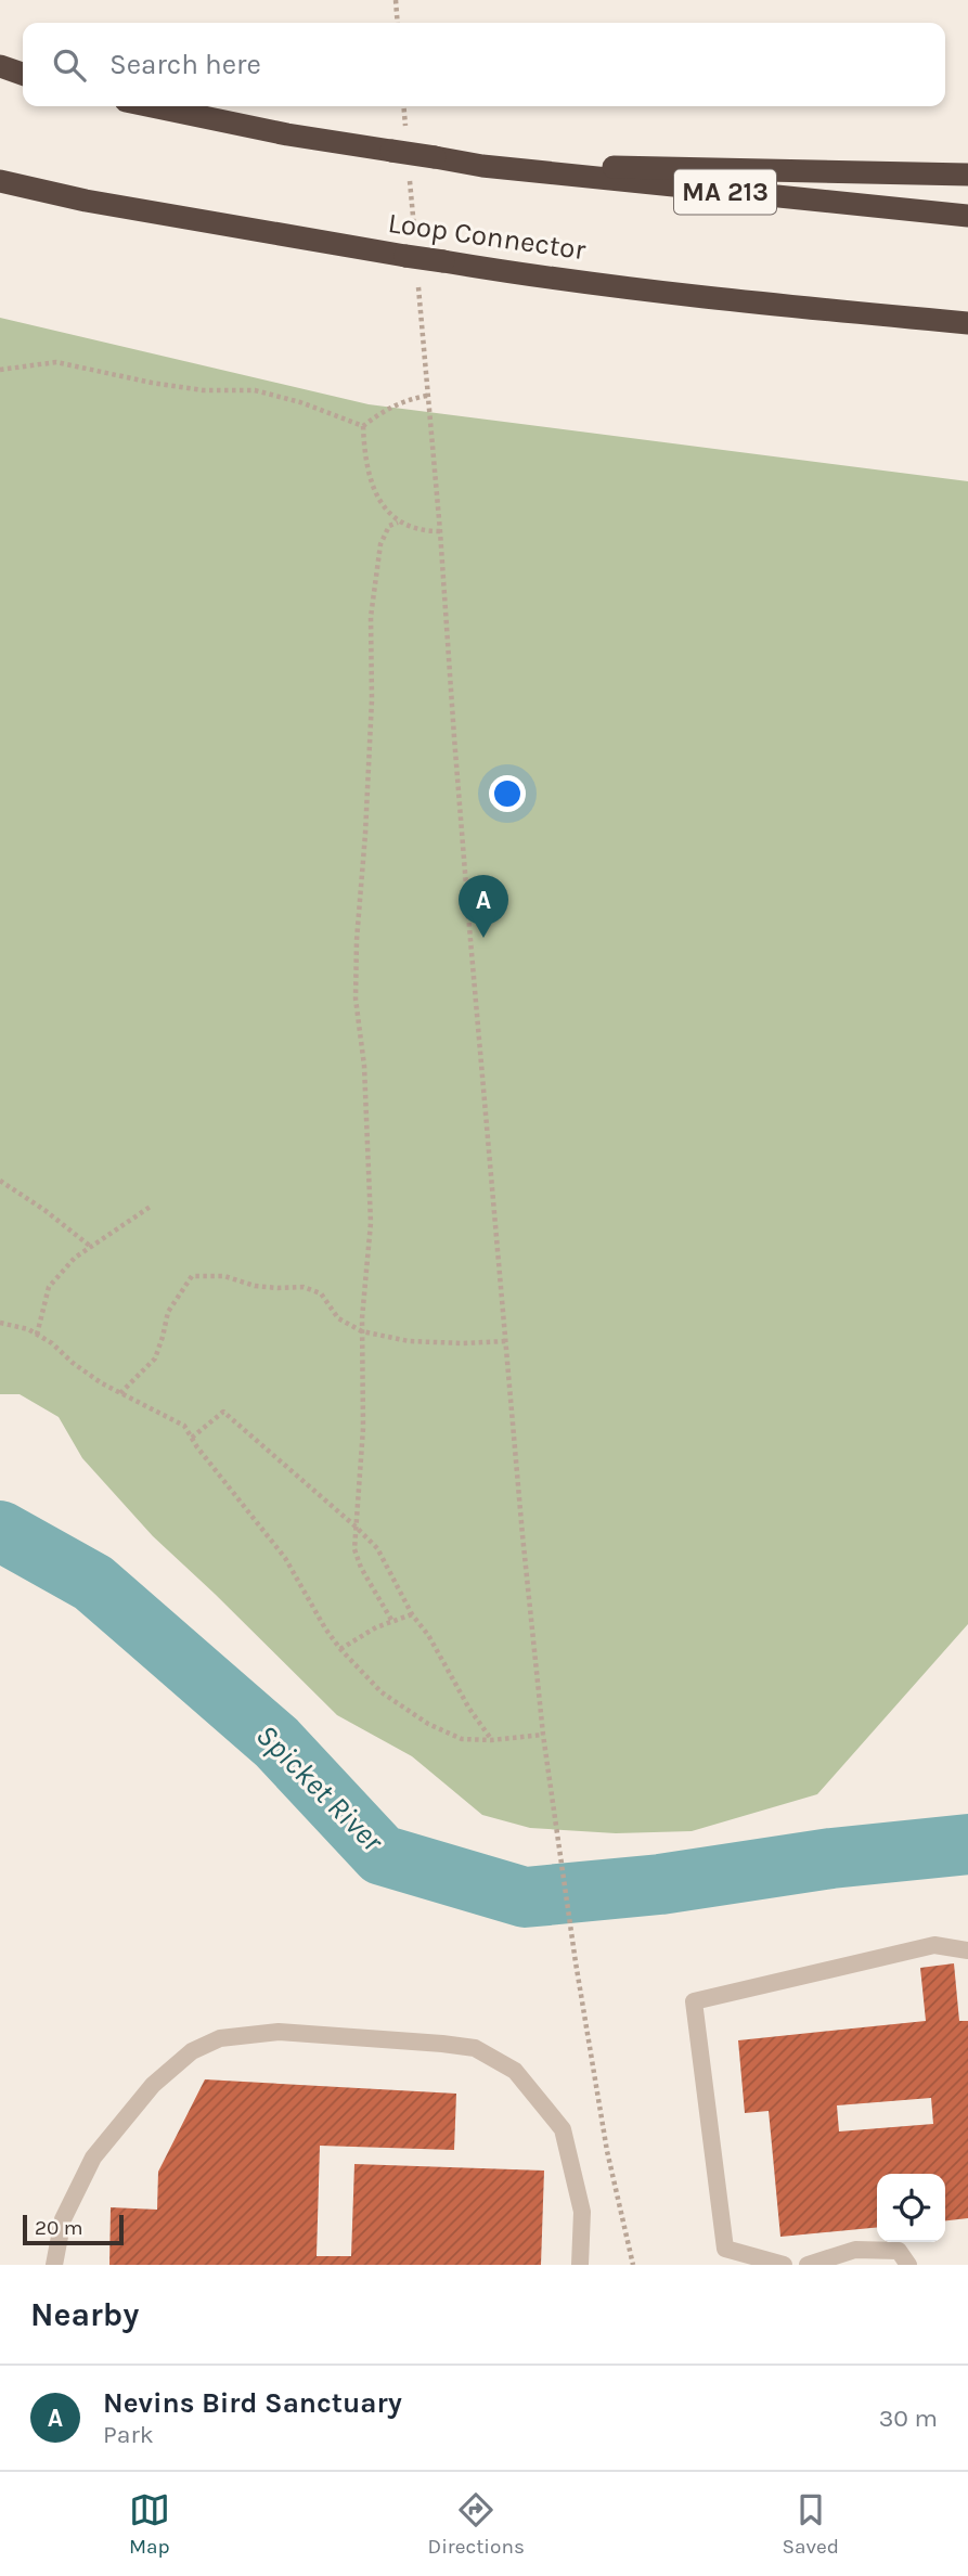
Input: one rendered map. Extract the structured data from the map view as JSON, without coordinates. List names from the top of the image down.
{
  "streets": {
    "highway": ["MA 213", "Loop Connector"]
  },
  "water": ["Spicket River"],
  "scale_bar": "20 m",
  "page": {
    "search": "Search here",
    "pins": "A",
    "scale": "20 m",
    "heading": "Nearby",
    "list": [
      {
        "mark": "A",
        "name": "Nevins Bird Sanctuary",
        "note": "Park",
        "value": "30 m"
      }
    ],
    "nav": ["Map", "Directions", "Saved"]
  }
}
